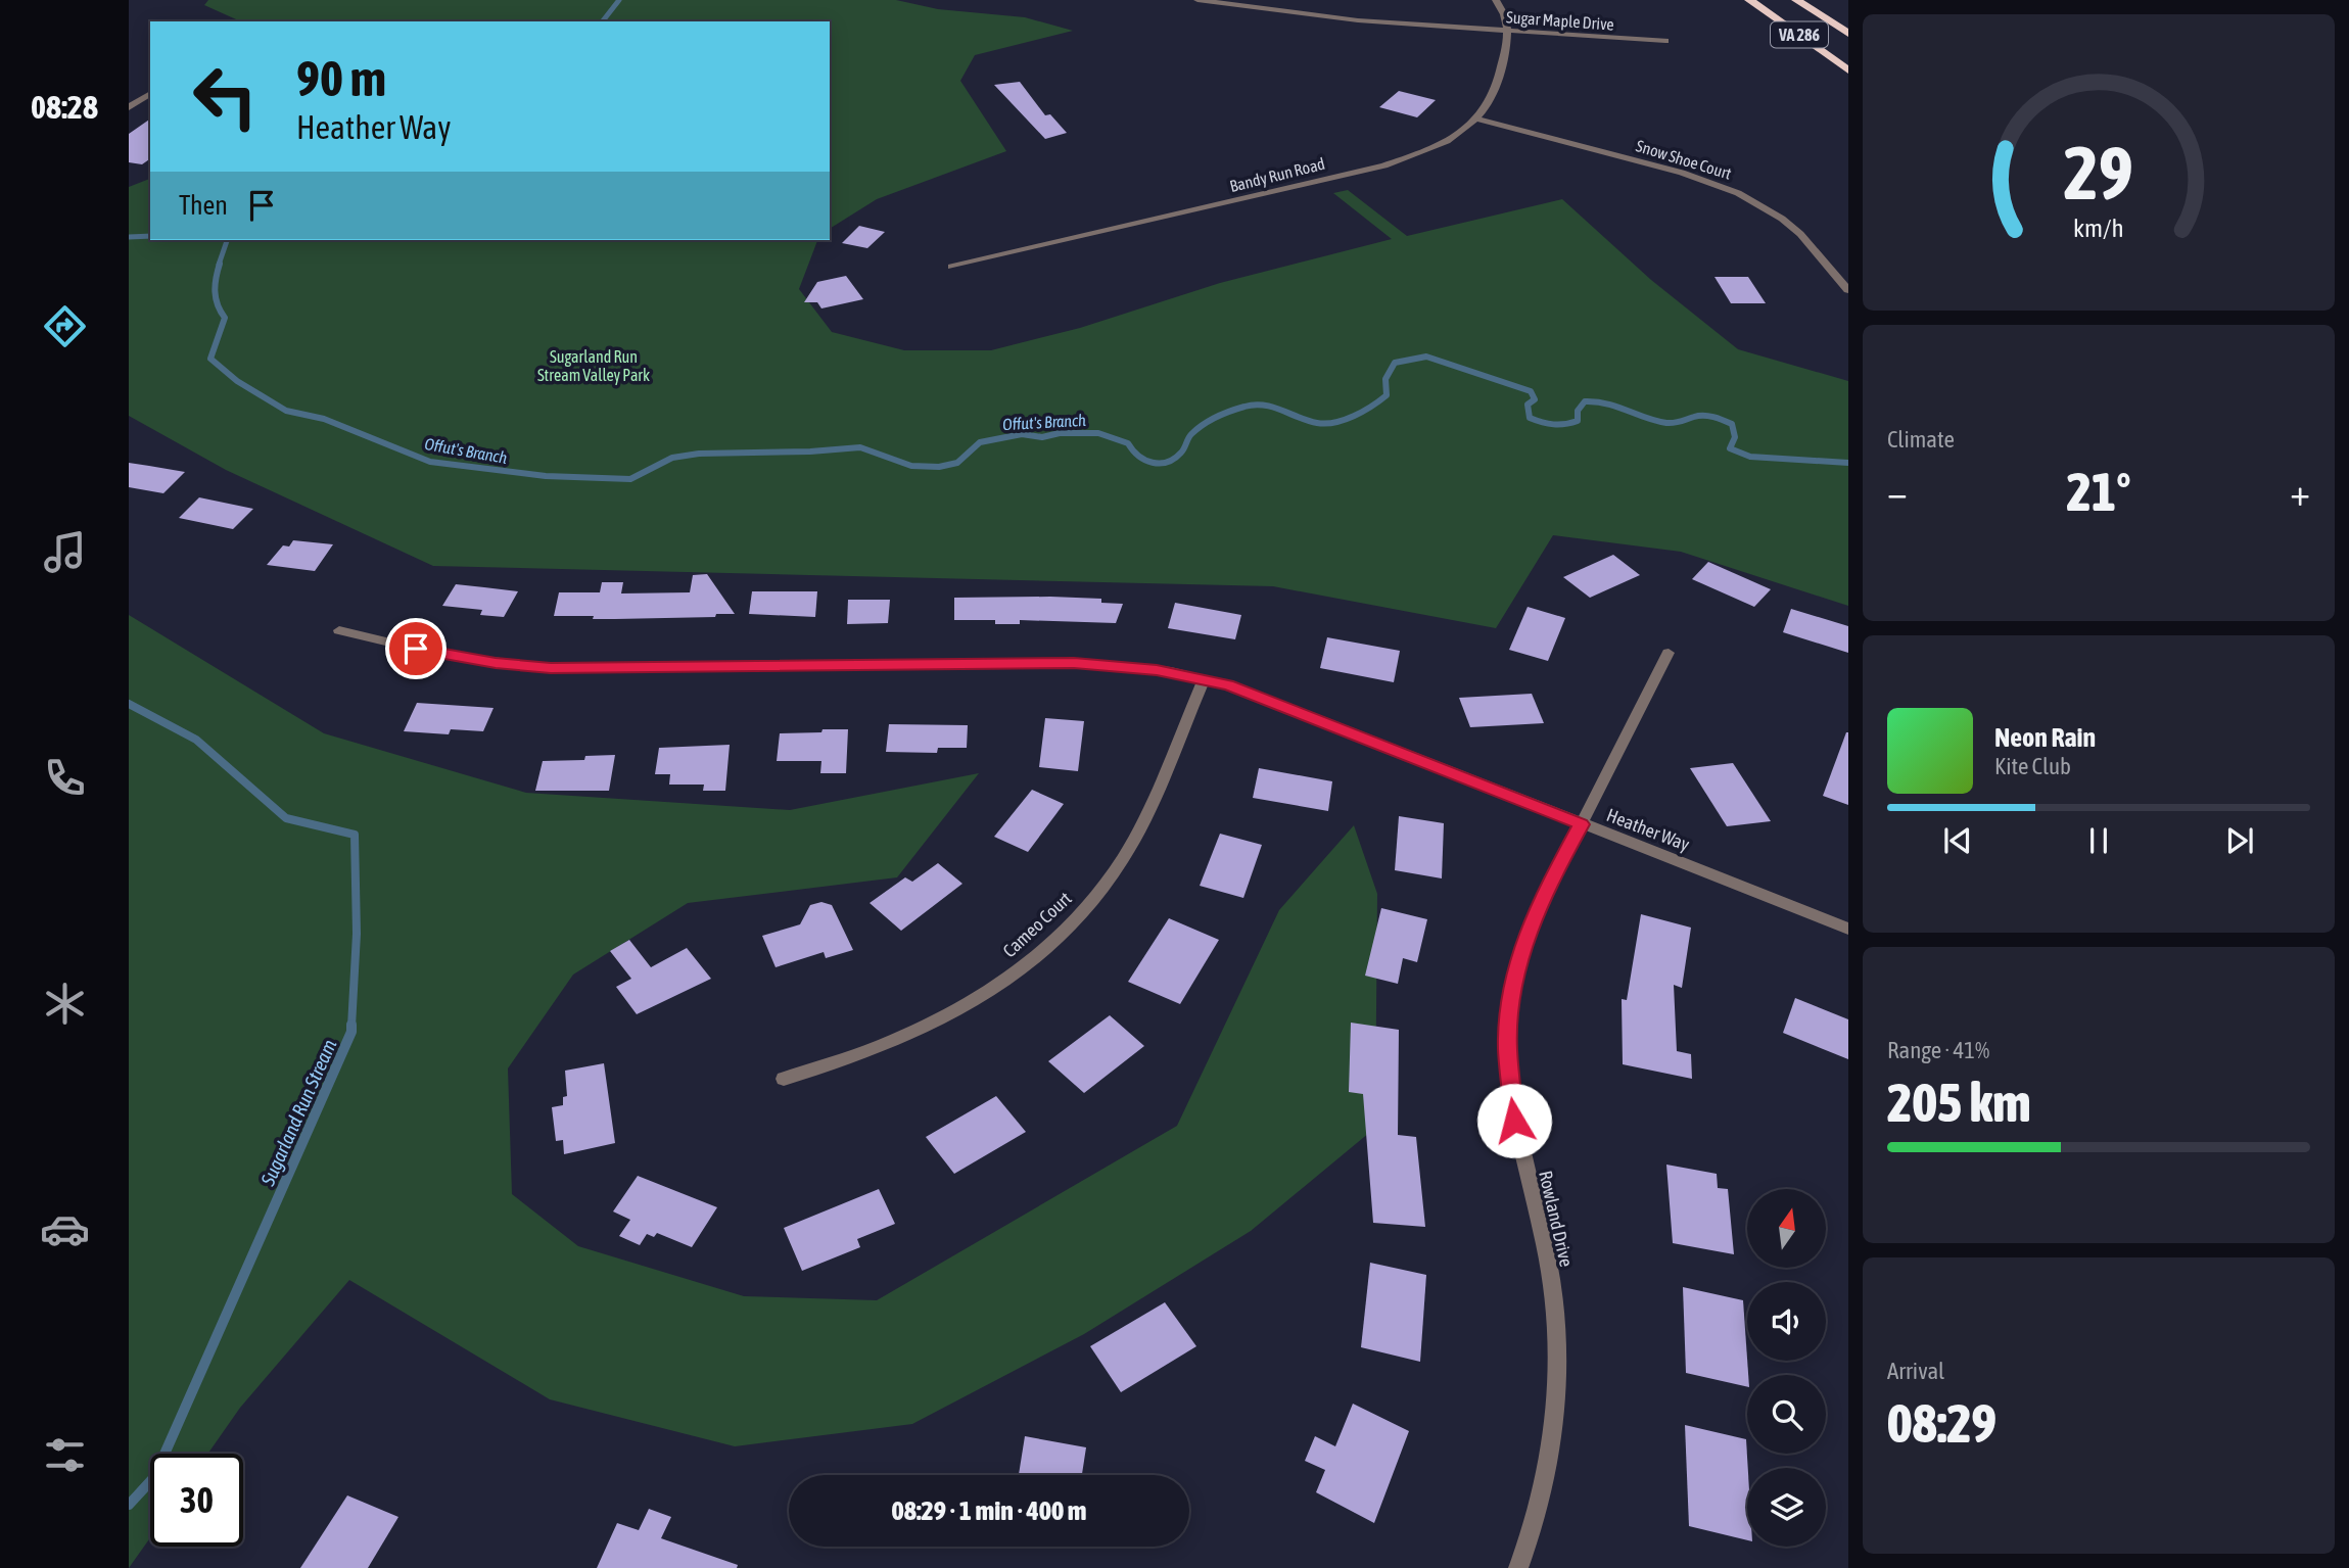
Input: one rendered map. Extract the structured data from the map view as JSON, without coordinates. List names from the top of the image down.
{
  "streets": {
    "highway": ["VA 286"],
    "street": [
      "Sugar Maple Drive",
      "Snow Shoe Court",
      "Bandy Run Road",
      "Heather Way",
      "Cameo Court",
      "Rowland Drive"
    ]
  },
  "crossings": [
    ["Sugar Maple Drive", "Bandy Run Road"],
    ["Snow Shoe Court", "Bandy Run Road"],
    ["Heather Way", "Cameo Court"],
    ["Heather Way", "Rowland Drive"]
  ],
  "water": ["Offut's Branch", "Sugarland Run Stream"],
  "parks": ["Sugarland Run Stream Valley Park"],
  "north": "top",
  "page": {
    "tabs": "08:28",
    "turn": ["90 m", "Heather Way"],
    "then": "Then",
    "tile": [
      "Climate",
      ["Range · 41%", "205 km"],
      ["Arrival", "08:29"]
    ],
    "heat": ["−", "21°", "+"],
    "song": ["Neon Rain", "Kite Club"],
    "limit": "30",
    "trip": "08:29 · 1 min · 400 m",
    "gauge": ["29", "km/h"]
  }
}
